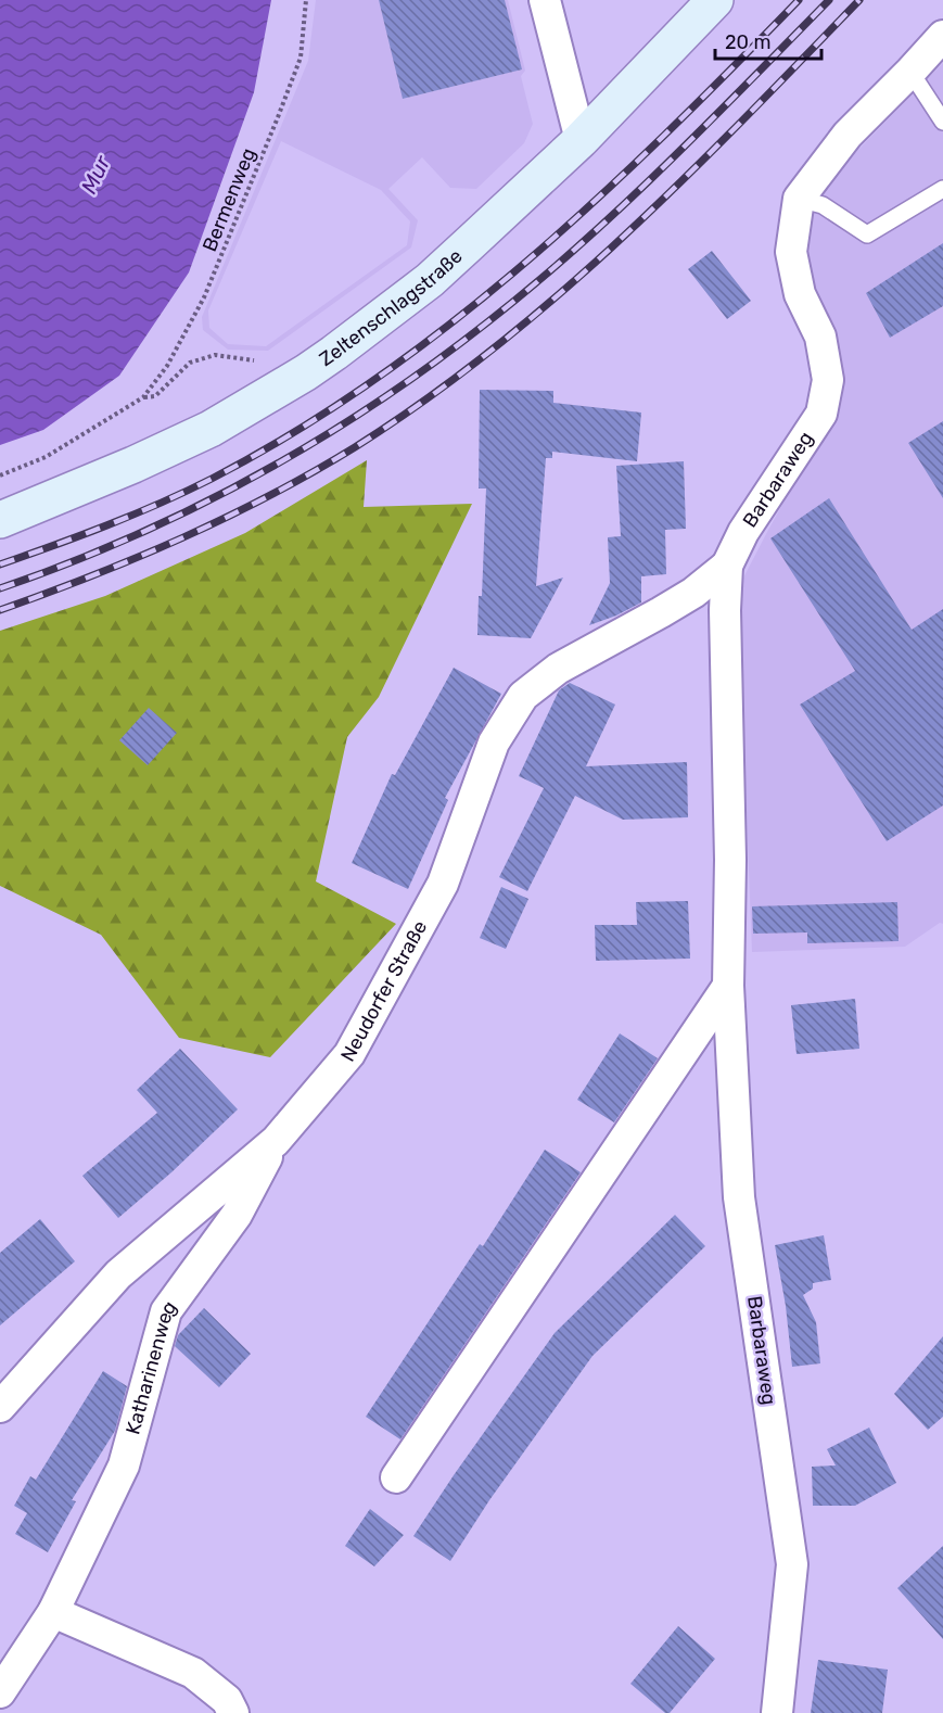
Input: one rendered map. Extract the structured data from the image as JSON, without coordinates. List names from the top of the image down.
{
  "streets": {
    "main road": ["Zeltenschlagstraße"],
    "street": ["Barbaraweg", "Neudorfer Straße", "Katharinenweg"],
    "path": ["Bermenweg"]
  },
  "crossings": [
    ["Bermenweg", "Zeltenschlagstraße"],
    ["Barbaraweg", "Neudorfer Straße"],
    ["Neudorfer Straße", "Katharinenweg"]
  ],
  "water": ["Mur"],
  "scale_bar": "20 m"
}
